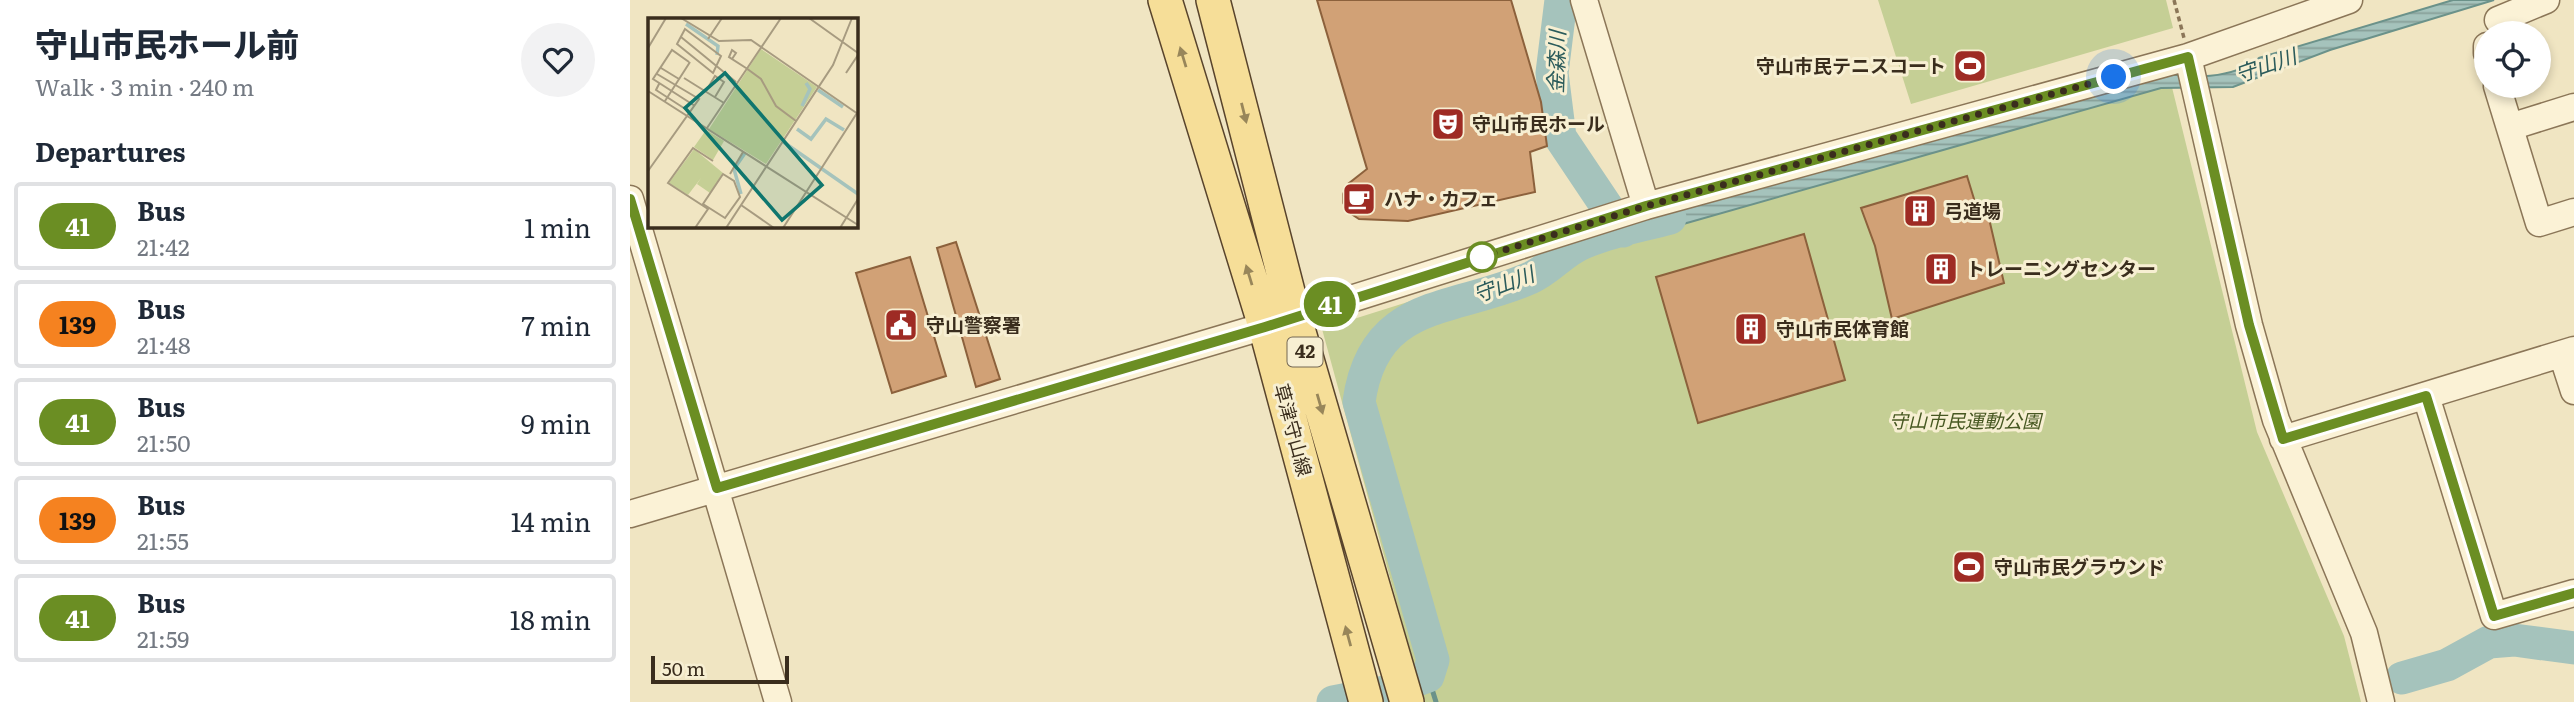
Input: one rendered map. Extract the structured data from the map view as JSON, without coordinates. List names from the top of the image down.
{
  "streets": {
    "main road": ["42", "草津守山線"]
  },
  "water": ["金森川", "守山川"],
  "parks": ["守山市民運動公園"],
  "places": {
    "sports": ["守山市民テニスコート", "守山市民グラウンド"],
    "theatre": ["守山市民ホール"],
    "cafe": ["ハナ・カフェ"],
    "building": ["弓道場", "トレーニングセンター", "守山市民体育館"],
    "public building": ["守山警察署"]
  },
  "lines": ["bus line 41"],
  "scale_bar": "50 m",
  "page": {
    "heading": [
      ["守山市民ホール前", "Walk · 3 min · 240 m"],
      "Departures"
    ],
    "on_map": "41",
    "list": [
      {
        "mark": "41",
        "name": "Bus",
        "note": "21:42",
        "value": "1 min"
      },
      {
        "mark": "139",
        "name": "Bus",
        "note": "21:48",
        "value": "7 min"
      },
      {
        "mark": "41",
        "name": "Bus",
        "note": "21:50",
        "value": "9 min"
      },
      {
        "mark": "139",
        "name": "Bus",
        "note": "21:55",
        "value": "14 min"
      },
      {
        "mark": "41",
        "name": "Bus",
        "note": "21:59",
        "value": "18 min"
      }
    ],
    "scale": "50 m"
  }
}
